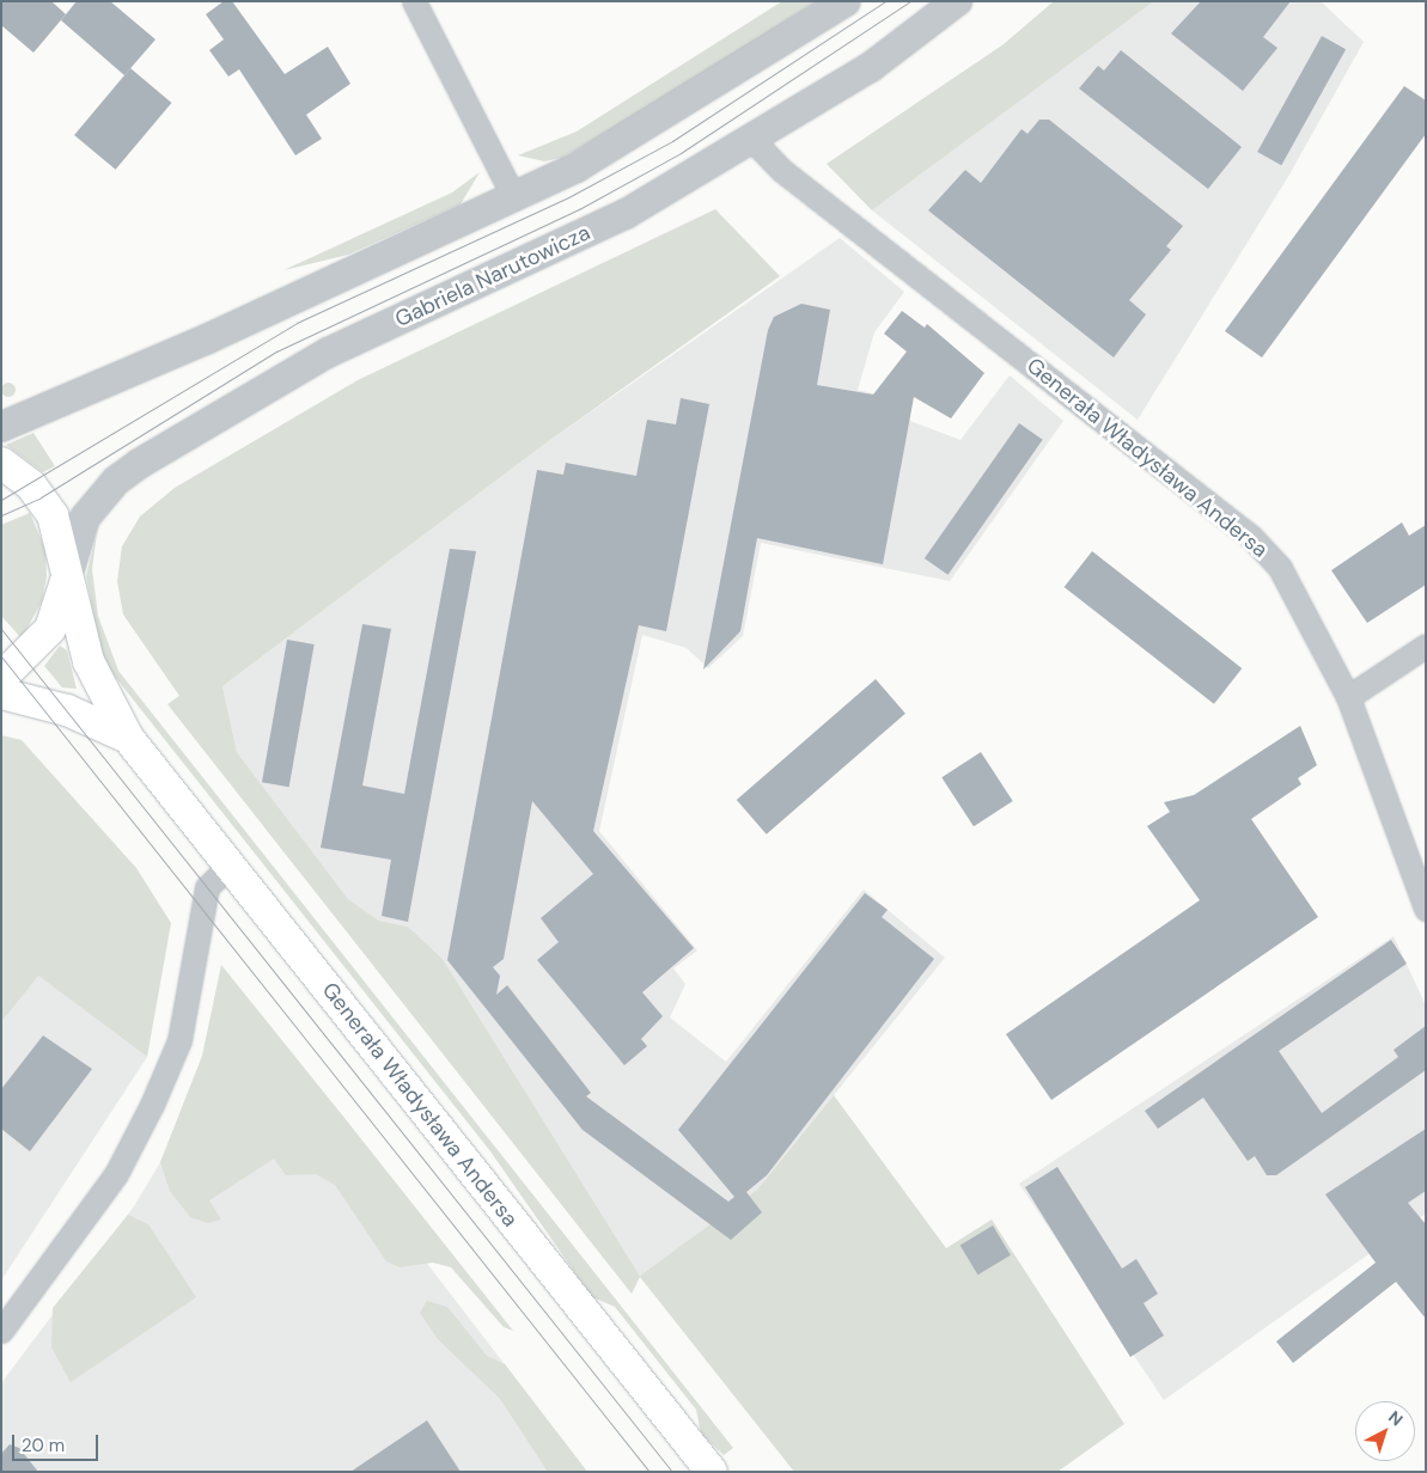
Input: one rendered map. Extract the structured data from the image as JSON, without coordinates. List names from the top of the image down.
{
  "streets": {
    "main road": ["Generała Władysława Andersa"],
    "street": ["Gabriela Narutowicza"]
  },
  "crossings": [
    ["Gabriela Narutowicza", "Generała Władysława Andersa"]
  ],
  "scale_bar": "20 m",
  "north": "top right"
}
